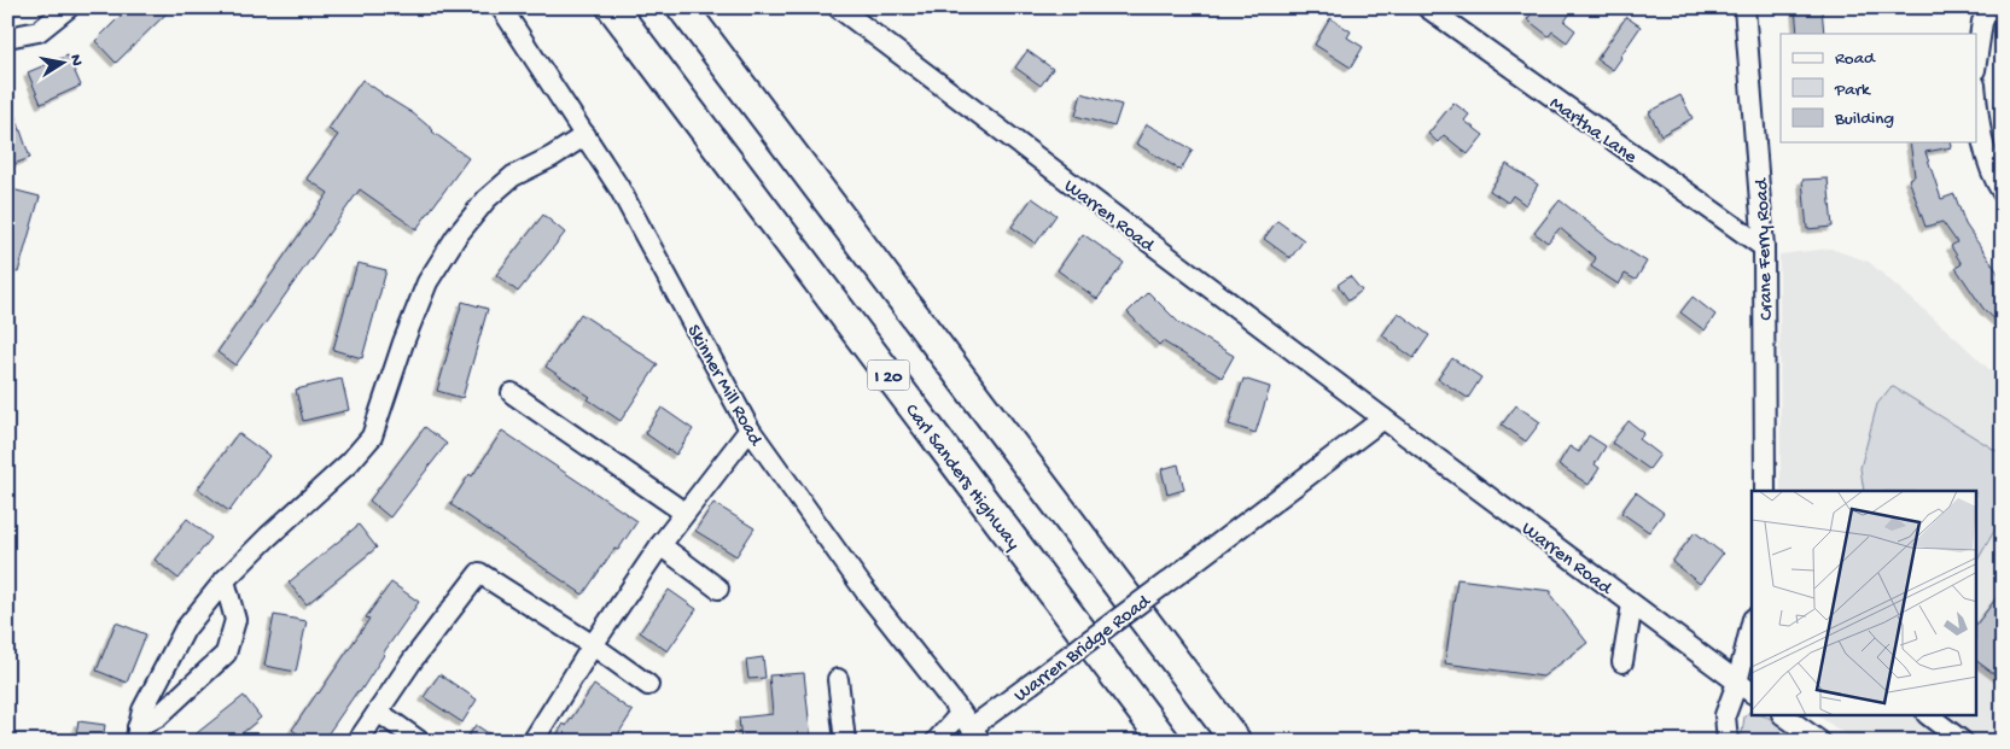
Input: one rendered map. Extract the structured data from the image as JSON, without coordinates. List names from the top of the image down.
{
  "streets": {
    "highway": ["I 20", "Carl Sanders Highway"],
    "street": [
      "Martha Lane",
      "Warren Road",
      "Crane Ferry Road",
      "Skinner Mill Road",
      "Warren Bridge Road"
    ]
  },
  "crossings": [
    ["Martha Lane", "Crane Ferry Road"],
    ["Warren Road", "Warren Bridge Road"],
    ["Skinner Mill Road", "Warren Bridge Road"]
  ],
  "legend": ["Road", "Park", "Building"],
  "north": "right"
}
